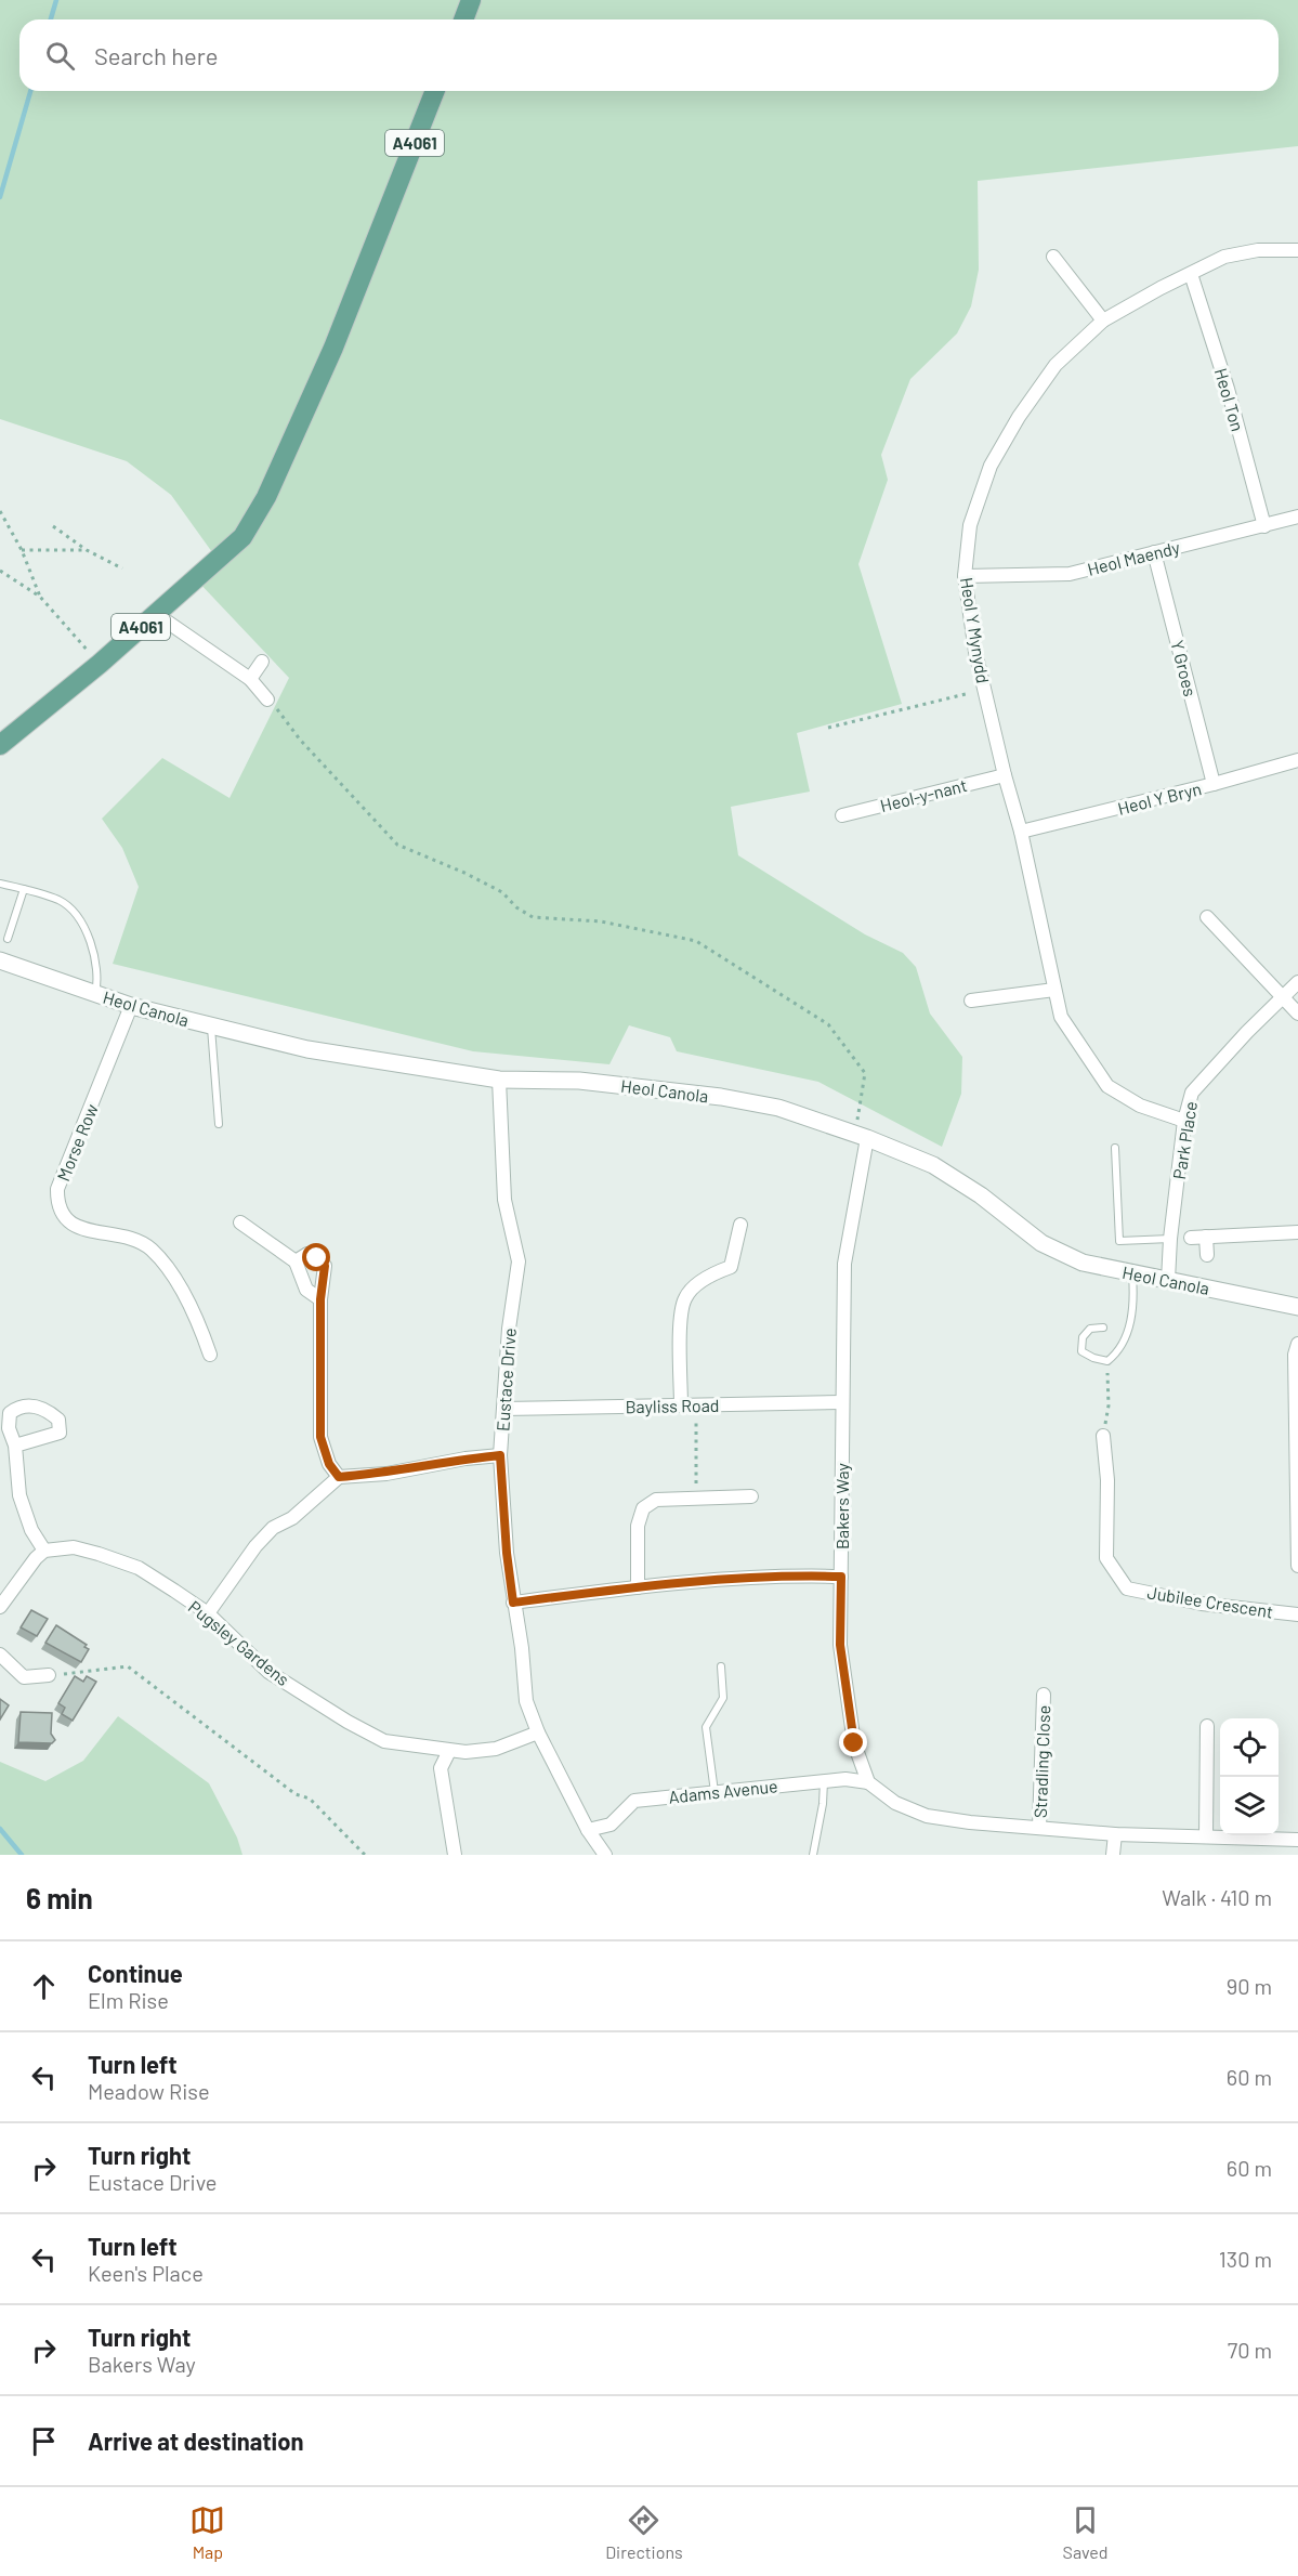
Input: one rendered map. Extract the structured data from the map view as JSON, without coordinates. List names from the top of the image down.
{
  "streets": {
    "main road": ["A4061"],
    "street": [
      "Heol Ton",
      "Heol Maendy",
      "Heol Y Mynydd",
      "Y Groes",
      "Heol-y-nant",
      "Heol Y Bryn",
      "Heol Canola",
      "Park Place",
      "Morse Row",
      "Eustace Drive",
      "Bayliss Road",
      "Bakers Way",
      "Jubilee Crescent",
      "Pugsley Gardens",
      "Stradling Close",
      "Adams Avenue"
    ]
  },
  "crossings": [
    ["Heol Ton", "Heol Maendy"],
    ["Heol Ton", "Heol Y Mynydd"],
    ["Heol Maendy", "Heol Y Mynydd"],
    ["Heol Maendy", "Y Groes"],
    ["Heol Y Mynydd", "Heol-y-nant"],
    ["Heol Y Mynydd", "Heol Y Bryn"],
    ["Heol Y Mynydd", "Park Place"],
    ["Y Groes", "Heol Y Bryn"],
    ["Heol Canola", "Park Place"],
    ["Heol Canola", "Morse Row"],
    ["Heol Canola", "Eustace Drive"],
    ["Heol Canola", "Bakers Way"],
    ["Eustace Drive", "Bayliss Road"],
    ["Eustace Drive", "Pugsley Gardens"],
    ["Eustace Drive", "Adams Avenue"],
    ["Bayliss Road", "Bakers Way"],
    ["Bakers Way", "Adams Avenue"]
  ],
  "page": {
    "search": "Search here",
    "heading": ["6 min", "Walk · 410 m"],
    "list": [
      ["Continue", "Elm Rise", "90 m"],
      ["Turn left", "Meadow Rise", "60 m"],
      ["Turn right", "Eustace Drive", "60 m"],
      ["Turn left", "Keen's Place", "130 m"],
      ["Turn right", "Bakers Way", "70 m"],
      "Arrive at destination"
    ],
    "nav": ["Map", "Directions", "Saved"]
  }
}
